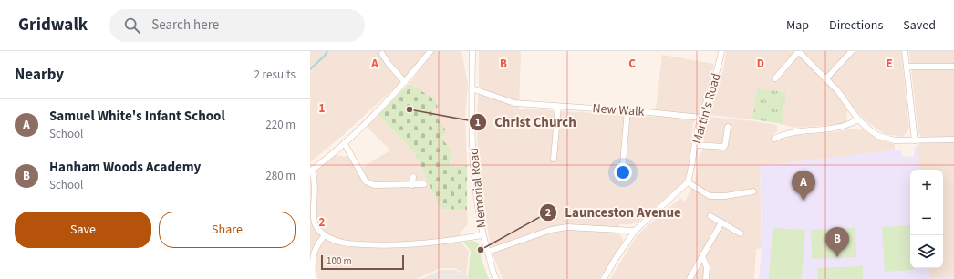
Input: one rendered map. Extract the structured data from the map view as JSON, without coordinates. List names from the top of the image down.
{
  "streets": {
    "street": ["Martin's Road", "New Walk", "Memorial Road"]
  },
  "crossings": [
    ["Martin's Road", "New Walk"],
    ["New Walk", "Memorial Road"]
  ],
  "places": ["Christ Church", "Launceston Avenue"],
  "scale_bar": "100 m",
  "page": {
    "header": "Gridwalk",
    "search": "Search here",
    "nav": ["Map", "Directions", "Saved"],
    "heading": ["Nearby", "2 results"],
    "list": [
      {
        "mark": "A",
        "name": "Samuel White's Infant School",
        "note": "School",
        "value": "220 m"
      },
      {
        "mark": "B",
        "name": "Hanham Woods Academy",
        "note": "School",
        "value": "280 m"
      }
    ],
    "map_buttons": ["+", "−"],
    "pins": ["A", "B"],
    "buttons": ["Save", "Share"],
    "scale": "100 m"
  },
  "grid": {
    "columns": [
      "A",
      "B",
      "C",
      "D",
      "E"
    ],
    "rows": ["1", "2"]
  }
}
